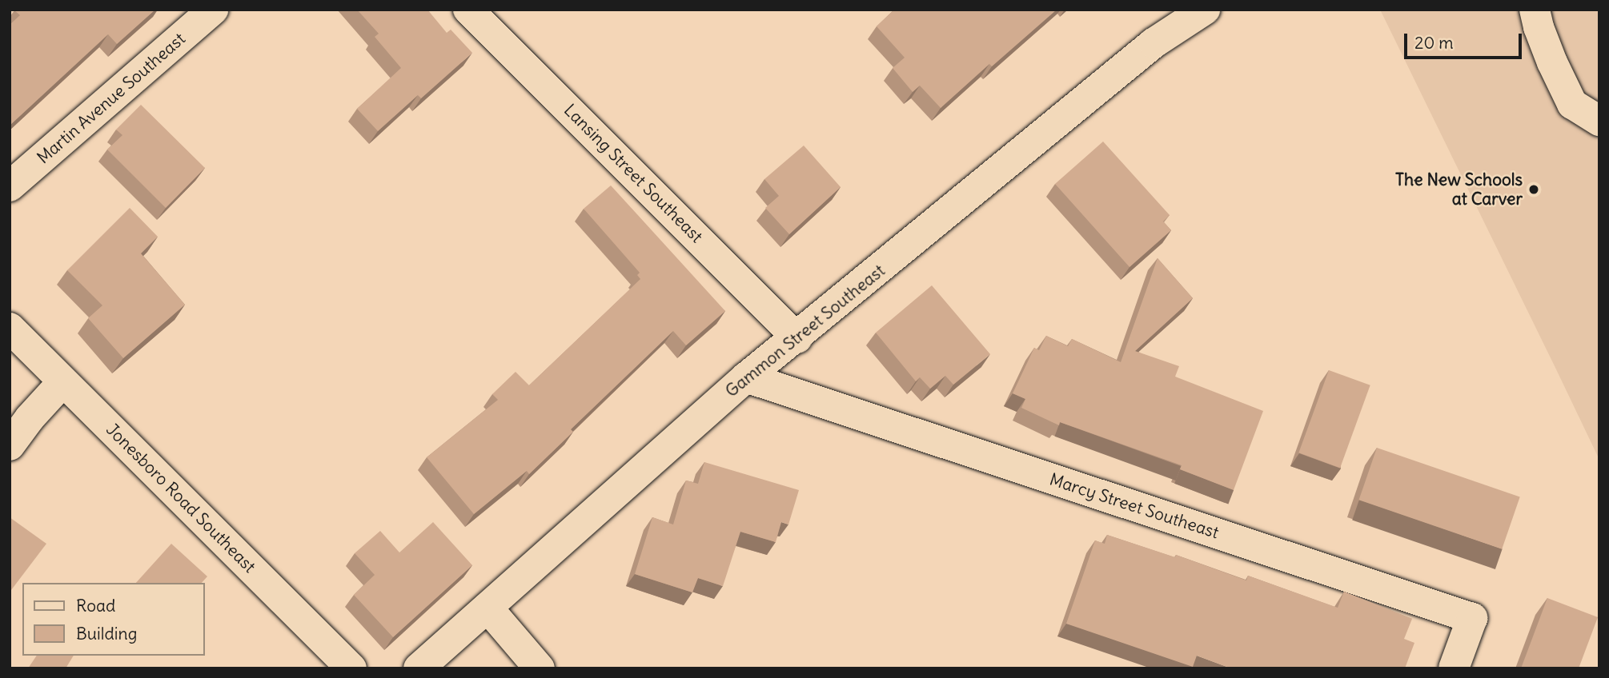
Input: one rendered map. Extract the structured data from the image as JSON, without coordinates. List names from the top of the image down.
{
  "streets": {
    "street": [
      "Martin Avenue Southeast",
      "Lansing Street Southeast",
      "Gammon Street Southeast",
      "Jonesboro Road Southeast",
      "Marcy Street Southeast"
    ]
  },
  "crossings": [
    ["Lansing Street Southeast", "Gammon Street Southeast"],
    ["Gammon Street Southeast", "Marcy Street Southeast"]
  ],
  "places": ["The New Schools at Carver"],
  "legend": ["Road", "Building"],
  "scale_bar": "20 m"
}
